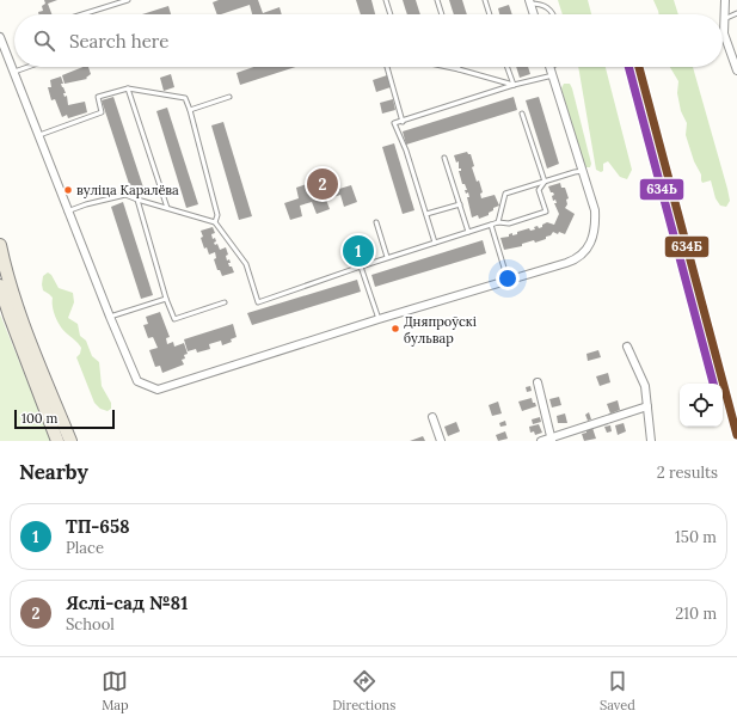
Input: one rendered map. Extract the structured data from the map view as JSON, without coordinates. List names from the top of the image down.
{
  "places": ["вуліца Каралёва", "Дняпроўскі бульвар"],
  "lines": ["transit line 634Б", "transit line 634Ь"],
  "scale_bar": "100 m",
  "page": {
    "search": "Search here",
    "pins": ["2", "1"],
    "scale": "100 m",
    "heading": ["Nearby", "2 results"],
    "list": [
      {
        "mark": "1",
        "name": "ТП-658",
        "note": "Place",
        "value": "150 m"
      },
      {
        "mark": "2",
        "name": "Яслі-сад №81",
        "note": "School",
        "value": "210 m"
      }
    ],
    "nav": ["Map", "Directions", "Saved"]
  }
}
